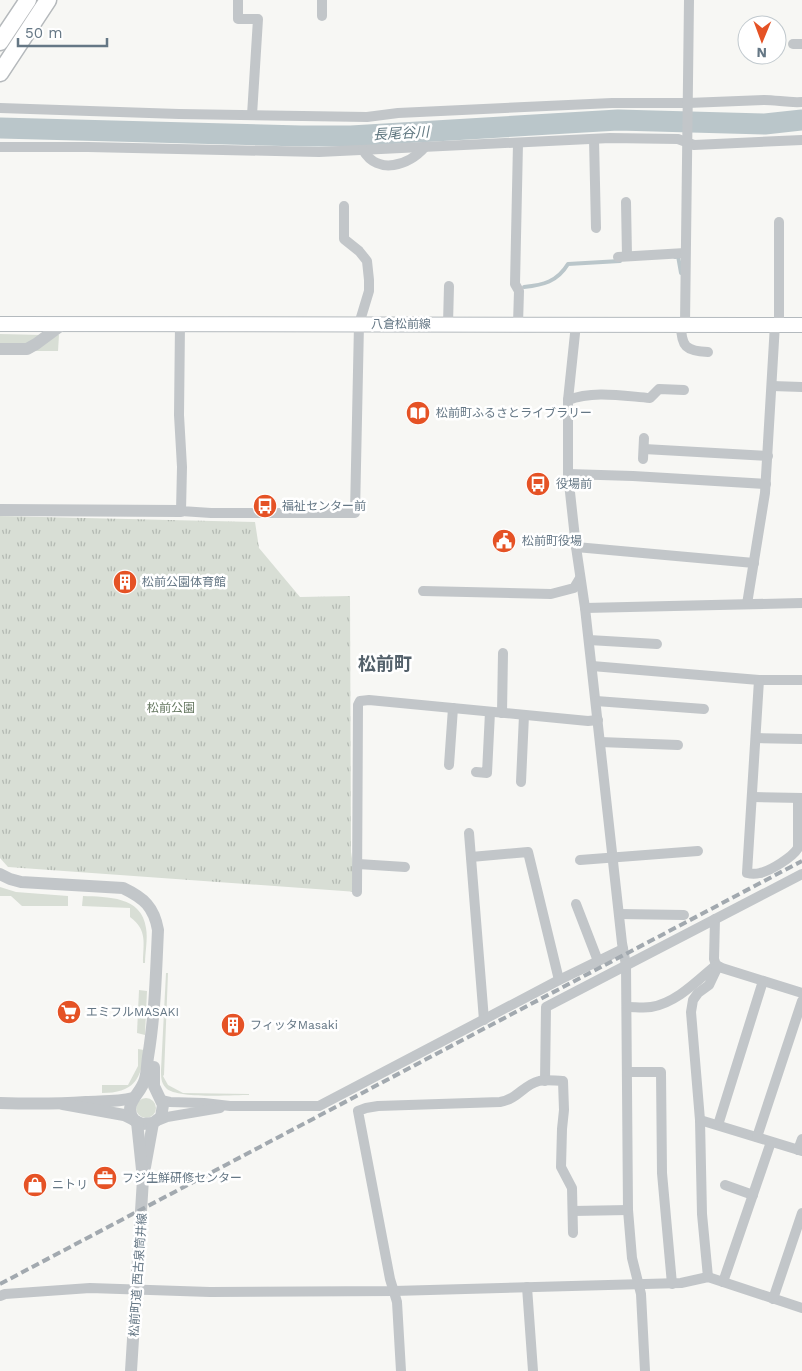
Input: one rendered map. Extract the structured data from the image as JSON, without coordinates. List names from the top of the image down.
{
  "streets": {
    "main road": ["八倉松前線"],
    "street": ["松前町道 西古泉筒井線"]
  },
  "districts": ["松前町"],
  "water": ["長尾谷川"],
  "parks": ["松前公園"],
  "places": {
    "library": ["松前町ふるさとライブラリー"],
    "bus stop": ["役場前", "福祉センター前"],
    "public building": ["松前町役場"],
    "building": ["松前公園体育館", "フィッタMasaki"],
    "supermarket": ["エミフルMASAKI"],
    "office": ["フジ生鮮研修センター"],
    "shop": ["ニトリ"]
  },
  "scale_bar": "50 m",
  "north": "bottom"
}
